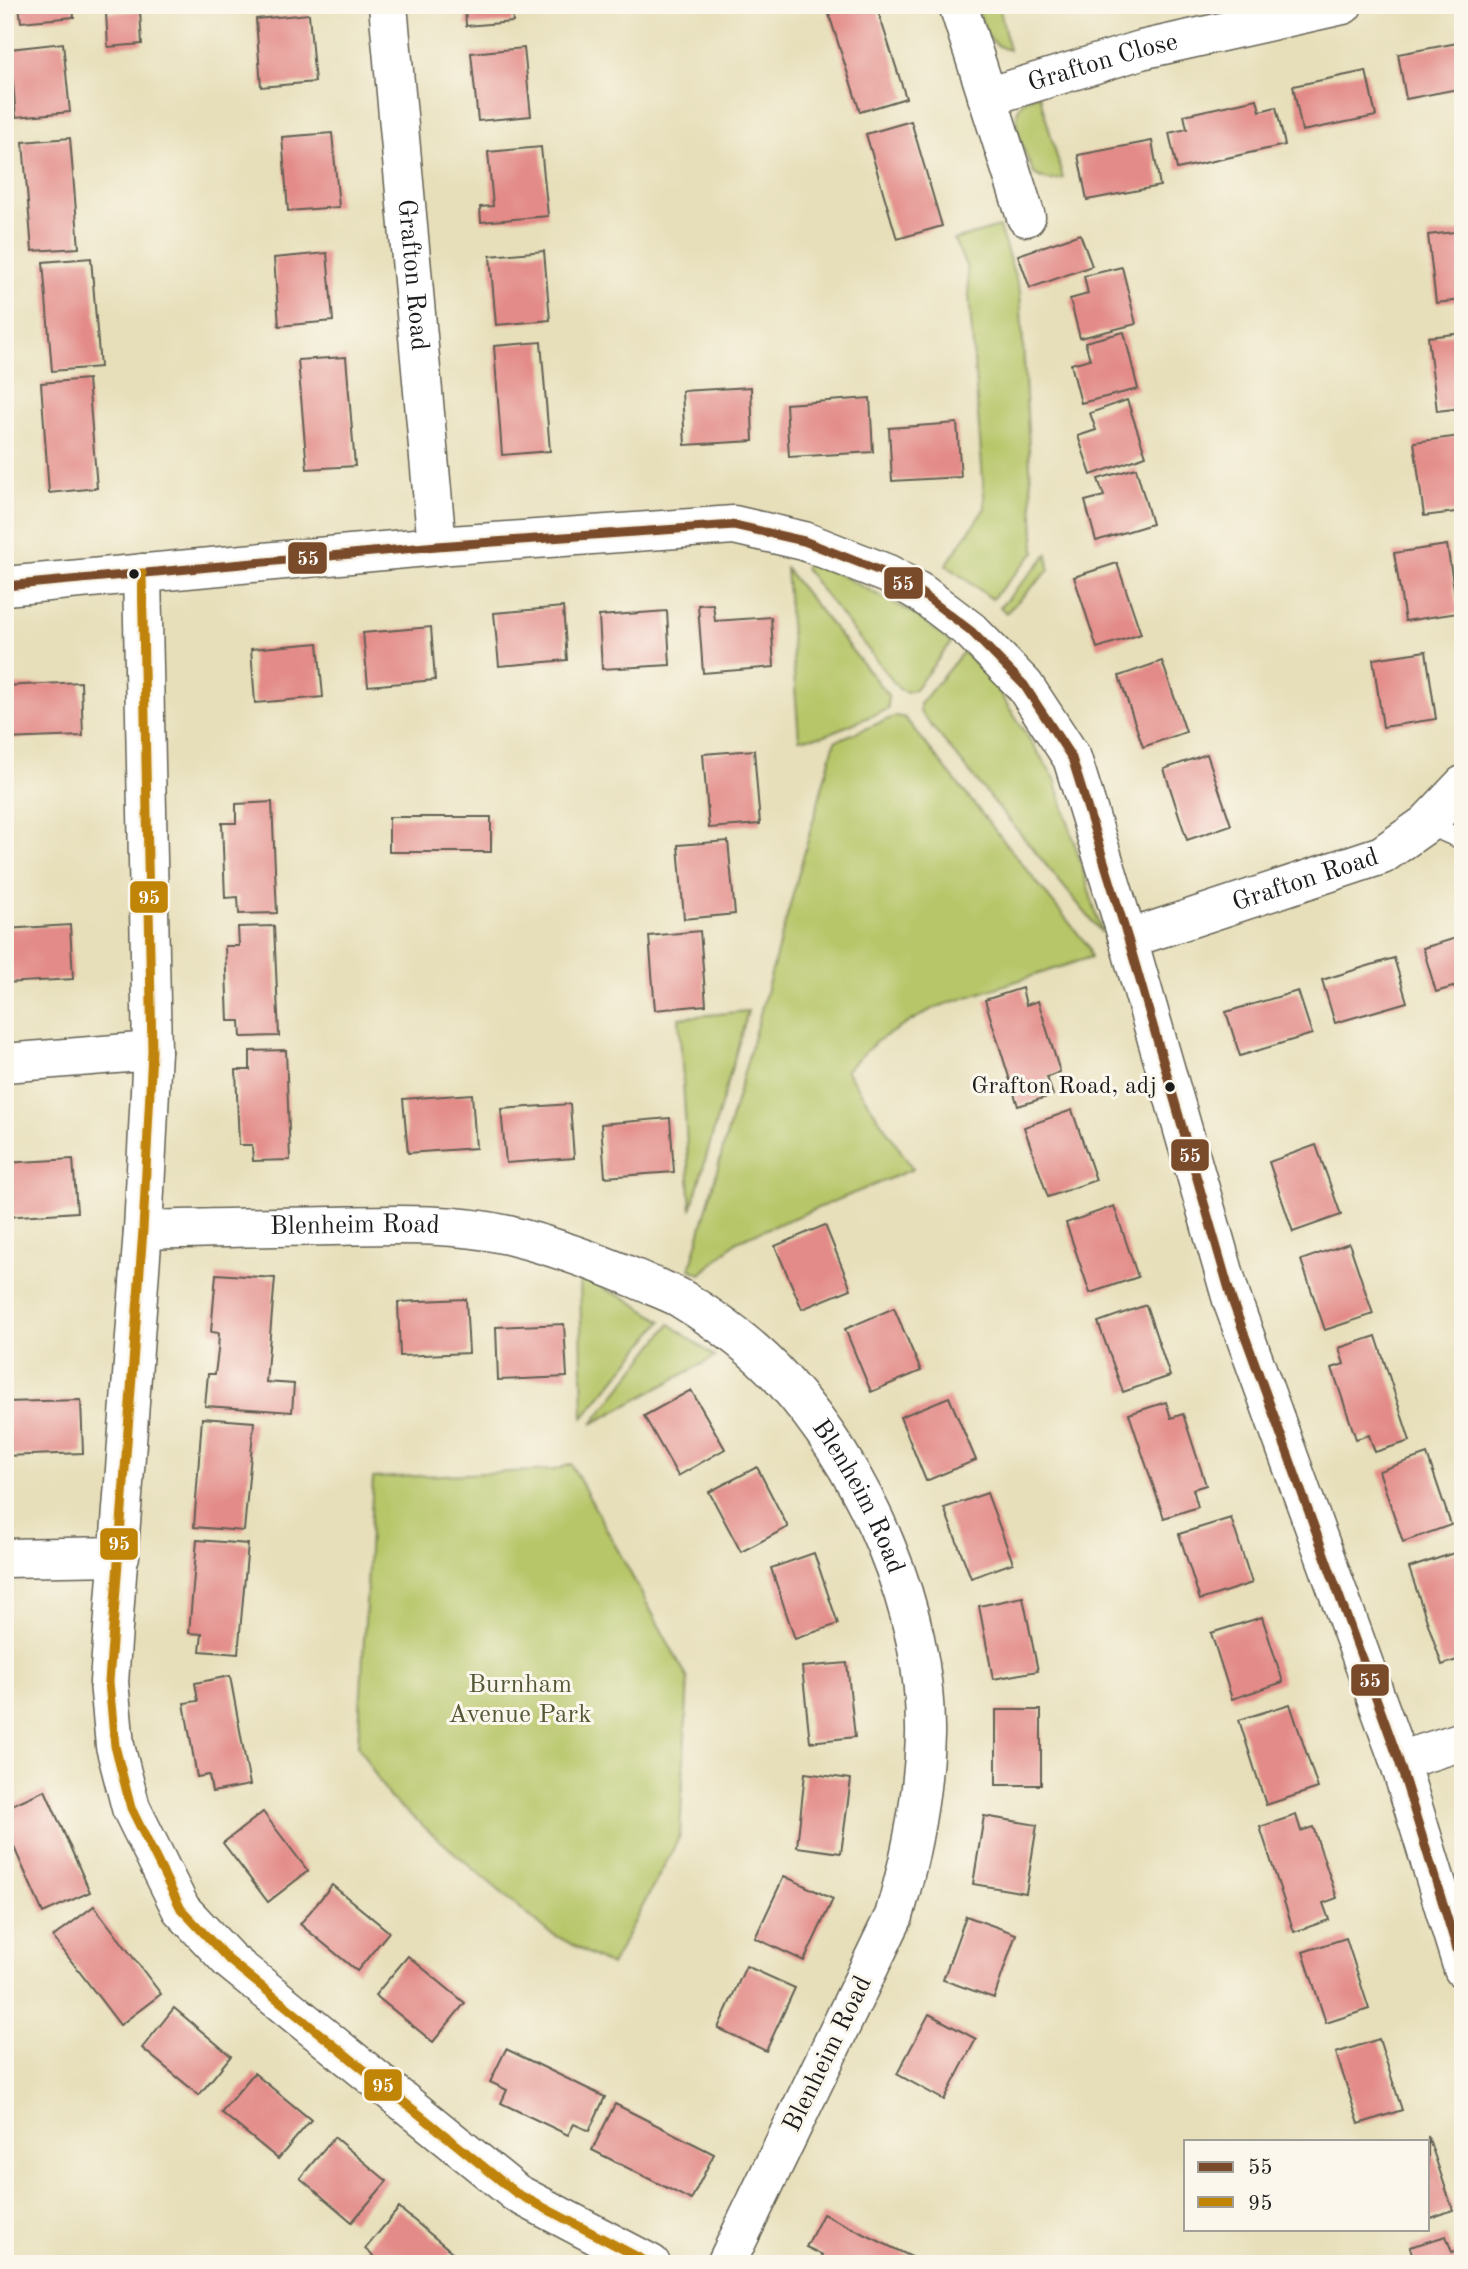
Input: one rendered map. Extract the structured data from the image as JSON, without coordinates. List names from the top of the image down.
{
  "streets": {
    "street": ["Grafton Close", "Grafton Road", "Blenheim Road"]
  },
  "parks": ["Burnham Avenue Park"],
  "places": ["Grafton Road, adj"],
  "lines": ["transit line 55", "transit line 95"],
  "legend": ["55", "95"]
}
